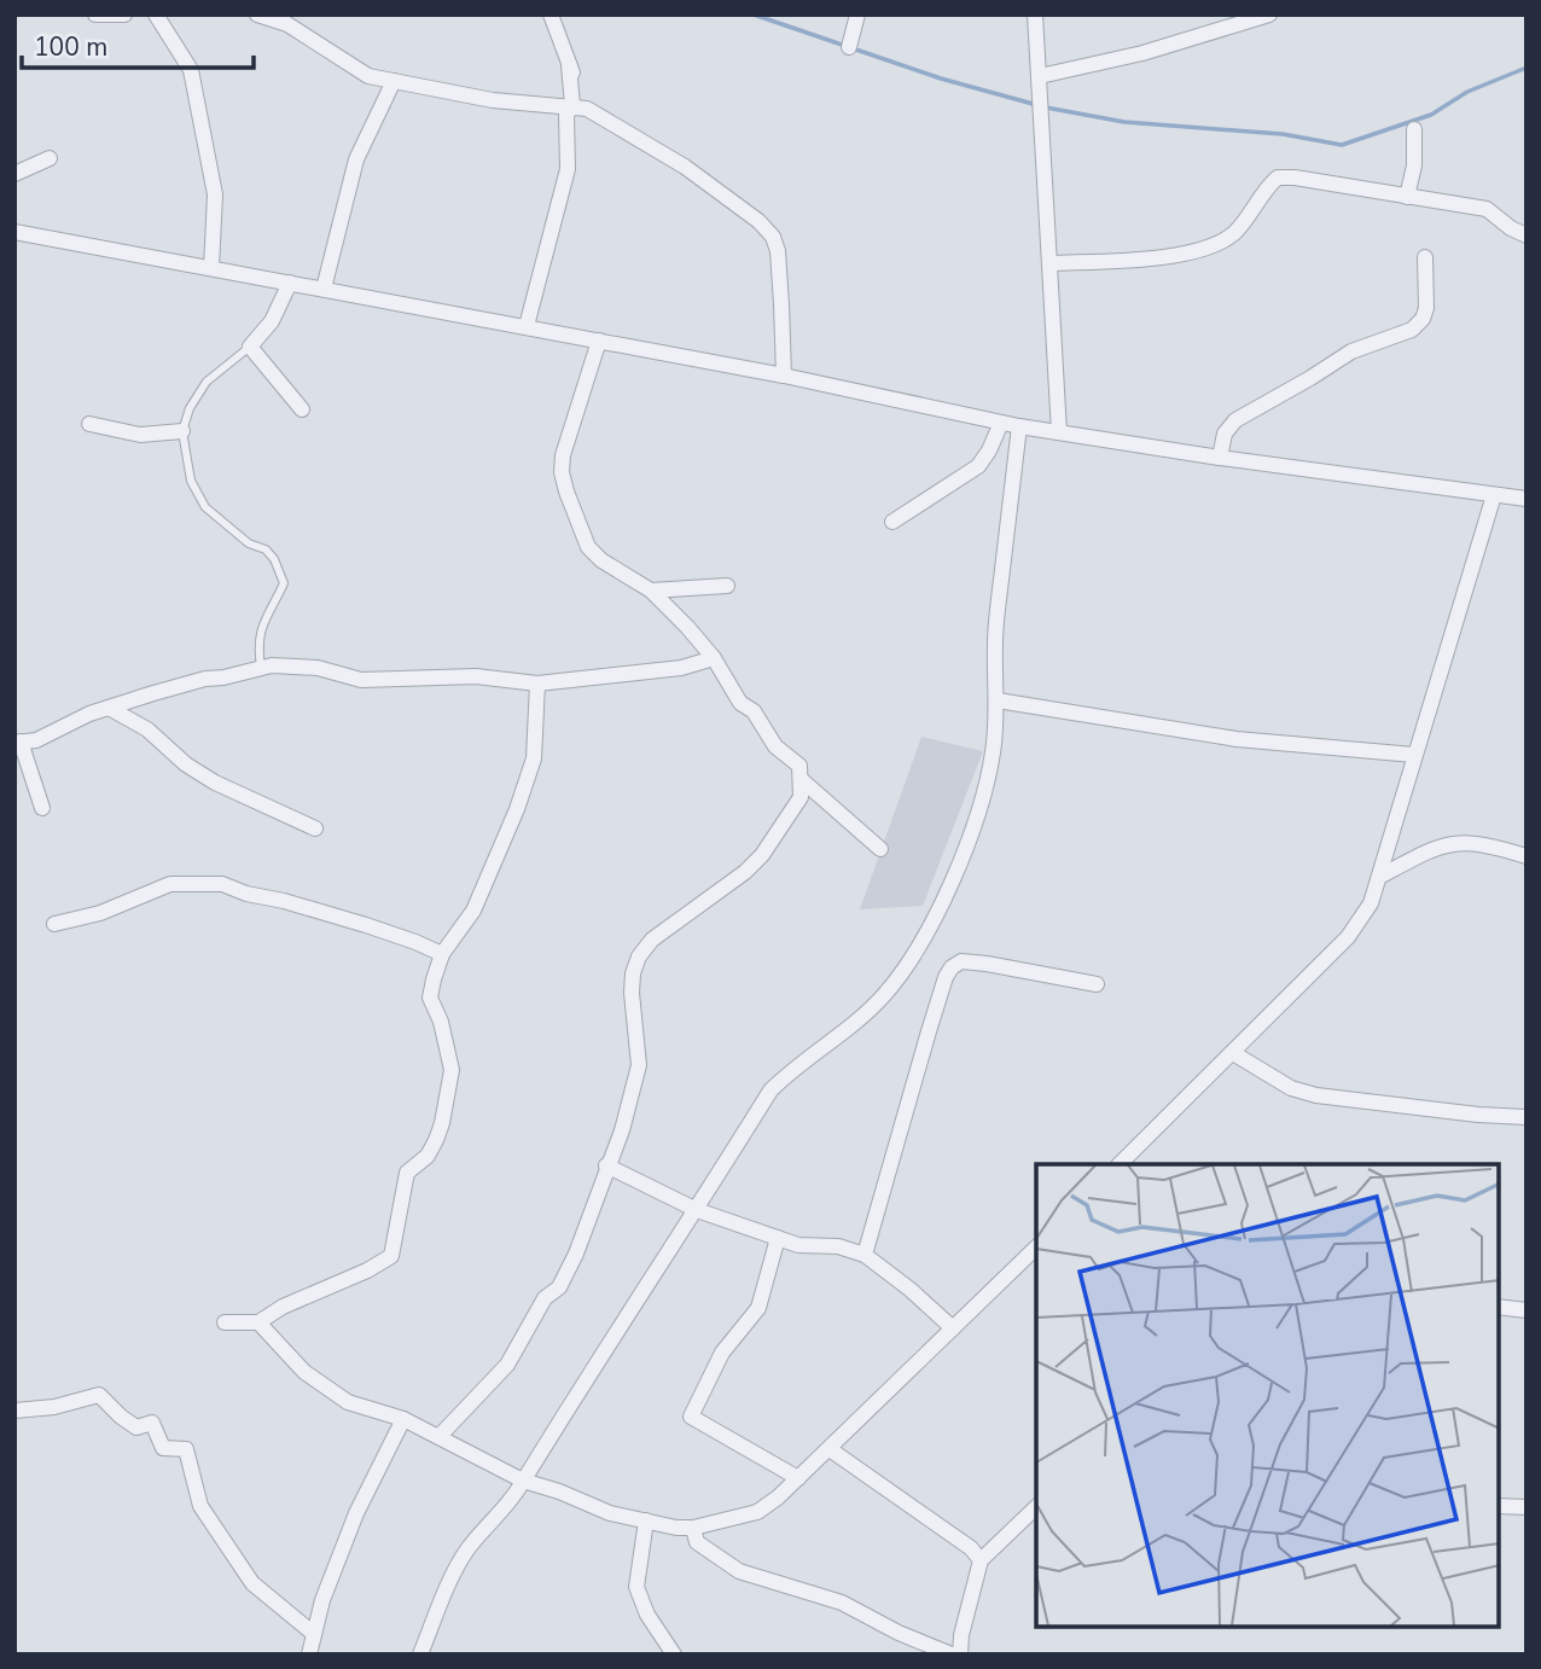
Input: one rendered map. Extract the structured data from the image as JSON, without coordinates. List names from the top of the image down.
{
  "scale_bar": "100 m"
}
